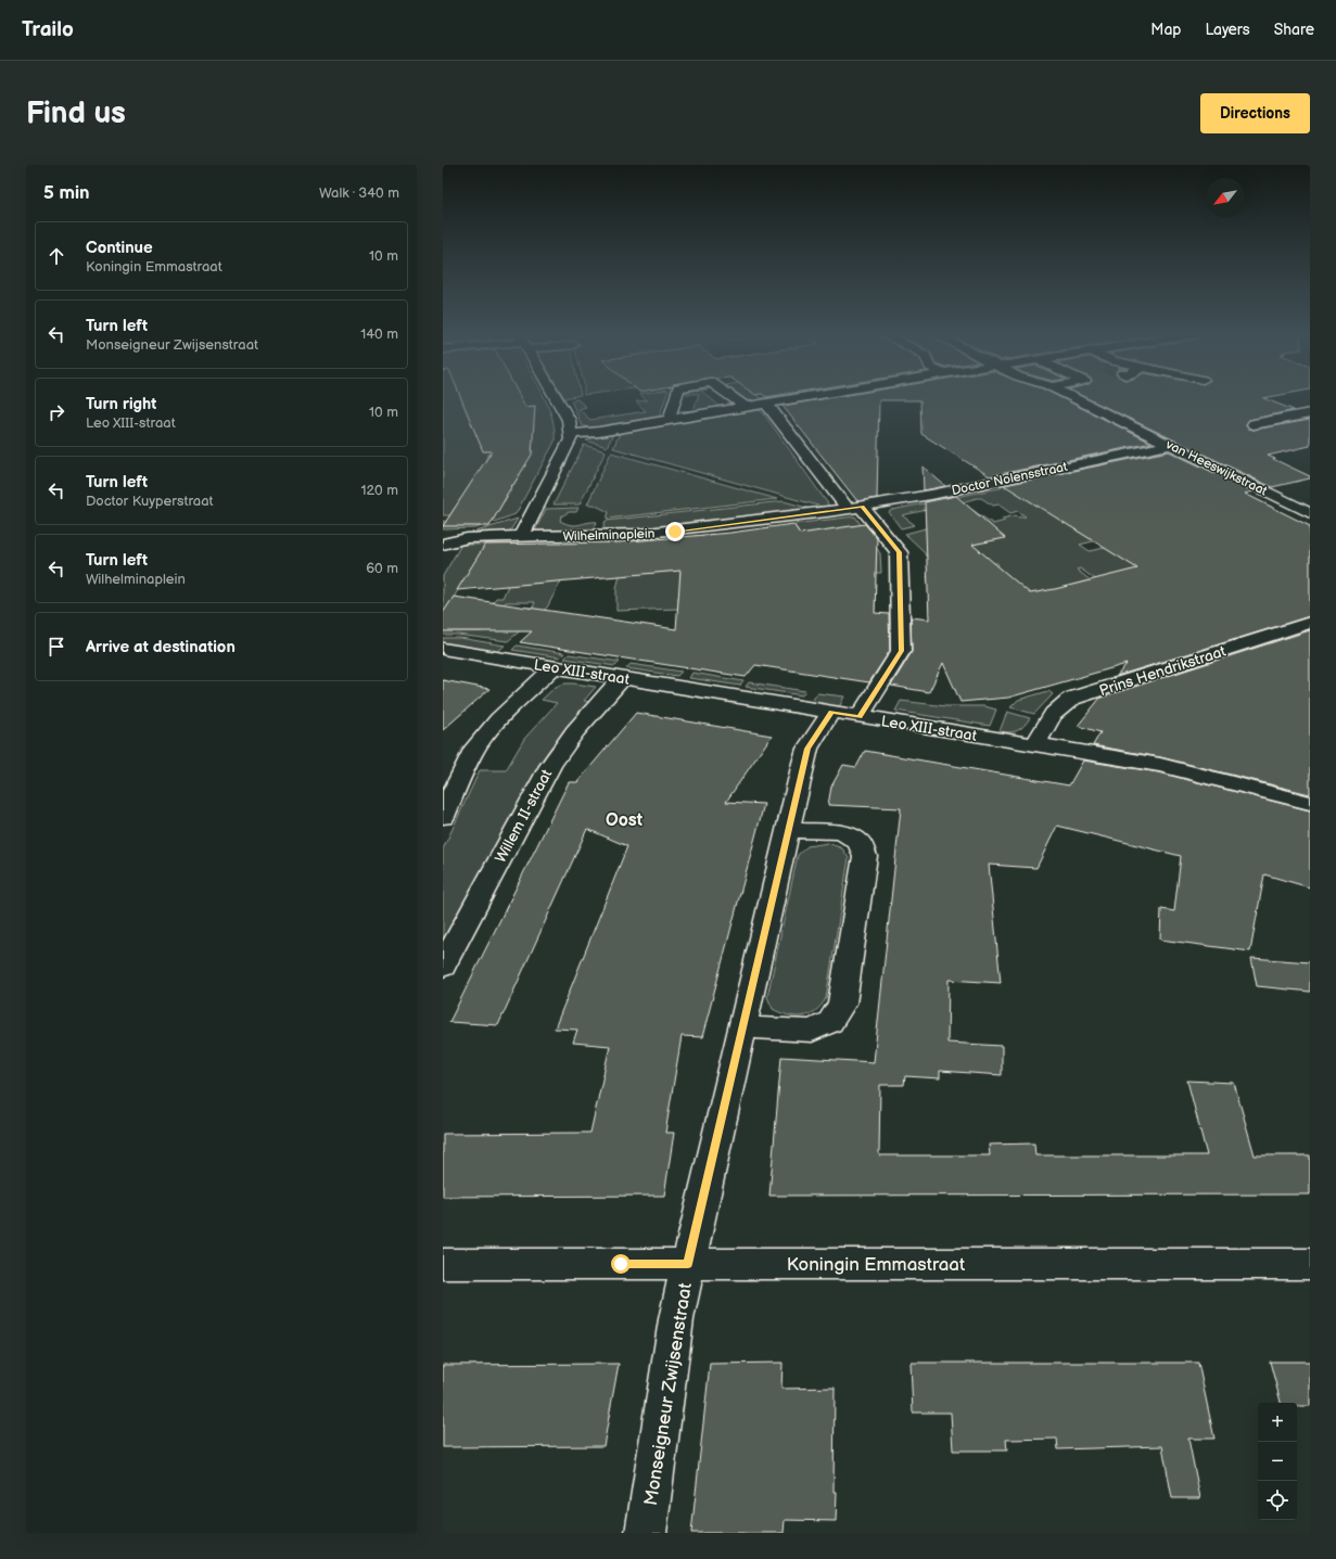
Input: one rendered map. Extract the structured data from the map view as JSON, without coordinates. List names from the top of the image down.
{
  "streets": {
    "street": [
      "van Heeswijkstraat",
      "Doctor Nolensstraat",
      "Wilhelminaplein",
      "Prins Hendrikstraat",
      "Leo XIII-straat",
      "Willem II-straat",
      "Koningin Emmastraat",
      "Monseigneur Zwijsenstraat"
    ]
  },
  "crossings": [
    ["van Heeswijkstraat", "Doctor Nolensstraat"],
    ["Doctor Nolensstraat", "Wilhelminaplein"],
    ["Doctor Nolensstraat", "Monseigneur Zwijsenstraat"],
    ["Wilhelminaplein", "Monseigneur Zwijsenstraat"],
    ["Prins Hendrikstraat", "Leo XIII-straat"],
    ["Leo XIII-straat", "Willem II-straat"],
    ["Leo XIII-straat", "Monseigneur Zwijsenstraat"],
    ["Koningin Emmastraat", "Monseigneur Zwijsenstraat"]
  ],
  "districts": ["Oost"],
  "north": "bottom left",
  "page": {
    "header": "Trailo",
    "nav": ["Map", "Layers", "Share"],
    "buttons": "Directions",
    "title": "Find us",
    "heading": ["5 min", "Walk · 340 m"],
    "list": [
      ["Continue", "Koningin Emmastraat", "10 m"],
      ["Turn left", "Monseigneur Zwijsenstraat", "140 m"],
      ["Turn right", "Leo XIII-straat", "10 m"],
      ["Turn left", "Doctor Kuyperstraat", "120 m"],
      ["Turn left", "Wilhelminaplein", "60 m"],
      "Arrive at destination"
    ],
    "map_buttons": ["+", "−"]
  }
}
